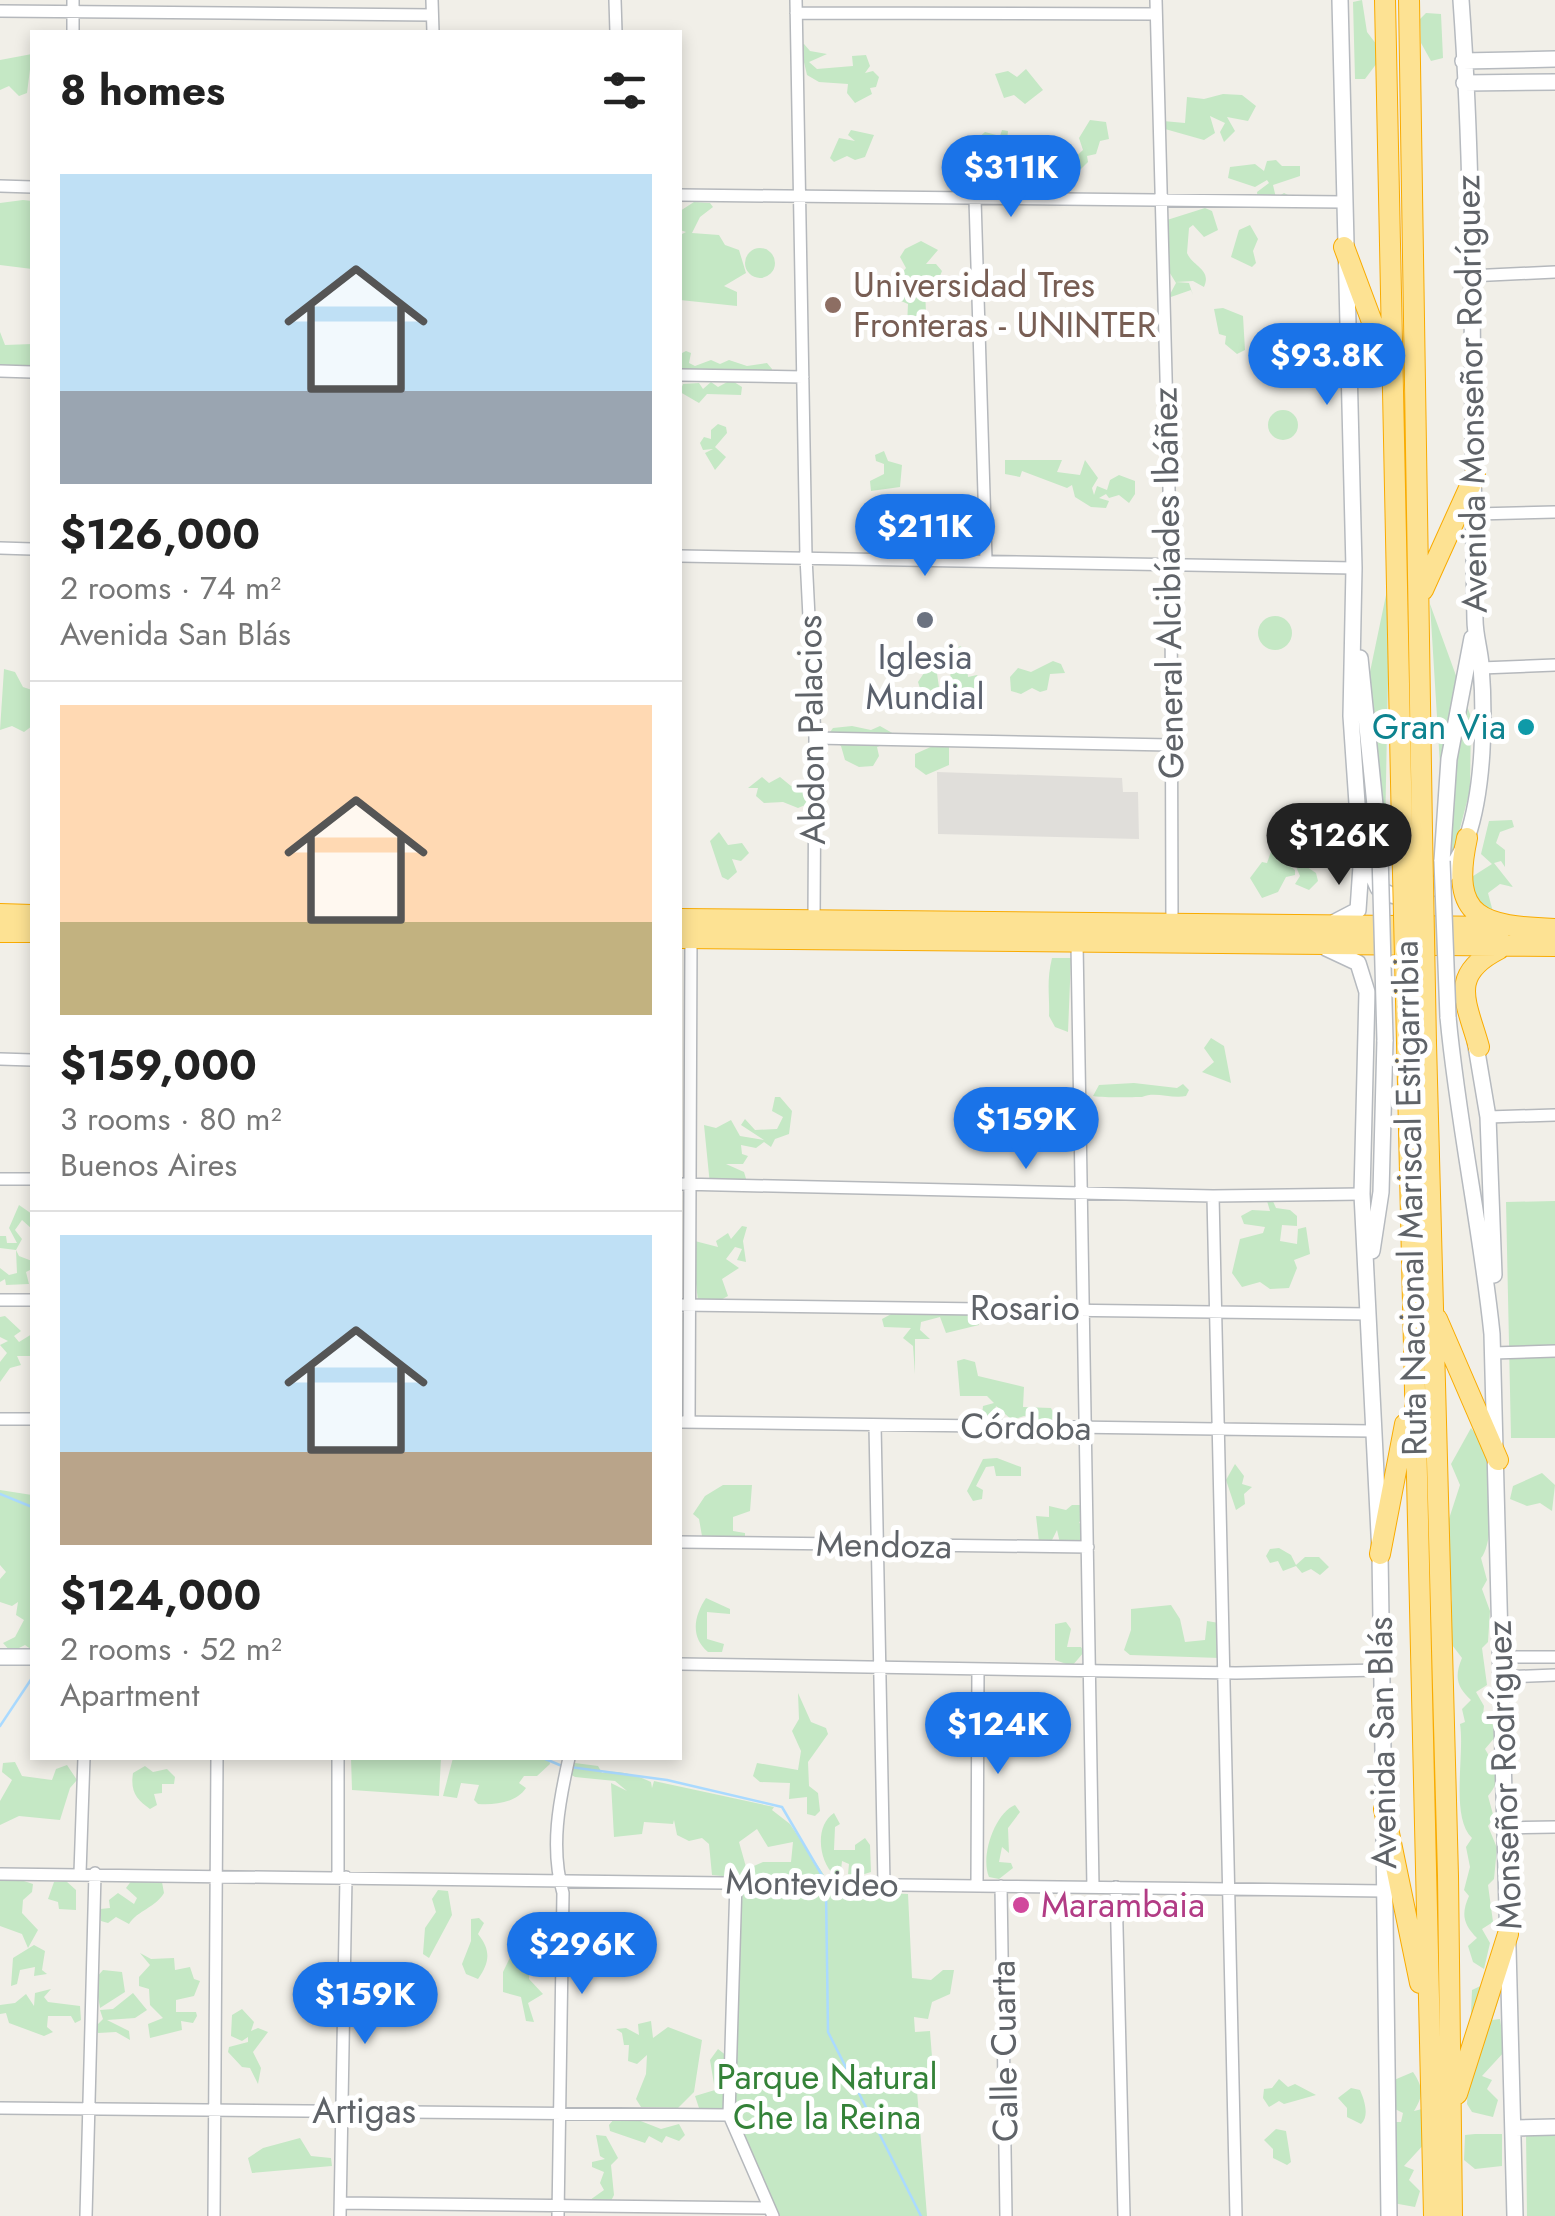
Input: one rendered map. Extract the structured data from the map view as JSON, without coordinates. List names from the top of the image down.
{
  "streets": {
    "highway": ["Ruta Nacional Mariscal Estigarribia"],
    "street": [
      "Avenida Monseñor Rodríguez",
      "General Alcibíades Ibáñez",
      "Abdon Palacios",
      "Rosario",
      "Córdoba",
      "Mendoza",
      "Avenida San Blás",
      "Monseñor Rodríguez",
      "Montevideo",
      "Calle Cuarta",
      "Artigas"
    ]
  },
  "crossings": [
    ["Avenida Monseñor Rodríguez", "Monseñor Rodríguez"],
    ["Rosario", "Avenida San Blás"],
    ["Córdoba", "Avenida San Blás"],
    ["Avenida San Blás", "Montevideo"],
    ["Montevideo", "Calle Cuarta"]
  ],
  "parks": ["Parque Natural Che la Reina"],
  "places": [
    "Universidad Tres Fronteras - UNINTER",
    "Iglesia Mundial",
    "Gran Via",
    "Marambaia"
  ],
  "page": {
    "heading": "8 homes",
    "price": [
      "$311K",
      "$93.8K",
      "$211K",
      "$126K",
      "$159K",
      "$124K",
      "$296K",
      "$159K"
    ],
    "list": [
      {
        "name": "$126,000",
        "note": "2 rooms · 74 m² · Avenida San Blás"
      },
      {
        "name": "$159,000",
        "note": "3 rooms · 80 m² · Buenos Aires"
      },
      {
        "name": "$124,000",
        "note": "2 rooms · 52 m² · Apartment"
      }
    ]
  }
}
